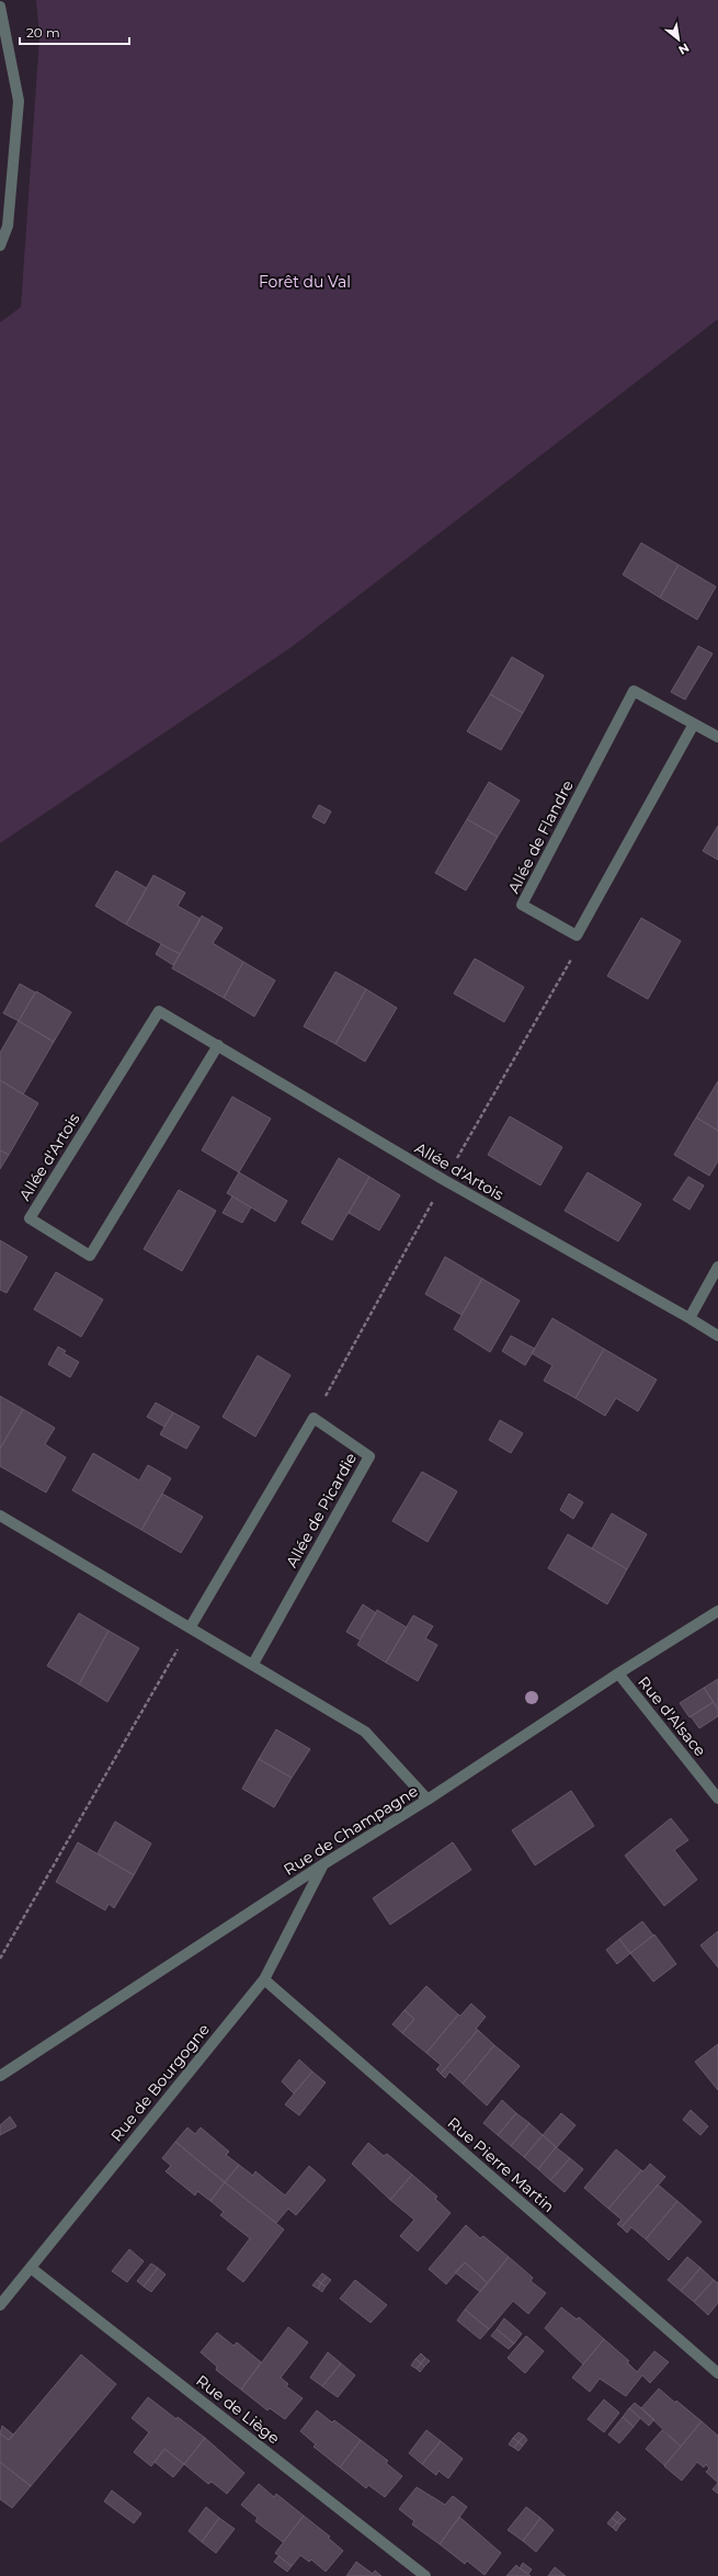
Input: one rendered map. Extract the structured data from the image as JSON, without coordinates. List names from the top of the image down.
{
  "streets": {
    "street": [
      "Allée de Flandre",
      "Allée d'Artois",
      "Allée de Picardie",
      "Rue d'Alsace",
      "Rue de Champagne",
      "Rue de Bourgogne",
      "Rue Pierre Martin",
      "Rue de Liège"
    ]
  },
  "crossings": [
    ["Rue d'Alsace", "Rue de Champagne"],
    ["Rue de Champagne", "Rue de Bourgogne"],
    ["Rue de Bourgogne", "Rue Pierre Martin"],
    ["Rue de Bourgogne", "Rue de Liège"]
  ],
  "parks": ["Forêt du Val"],
  "scale_bar": "20 m",
  "north": "bottom right"
}
